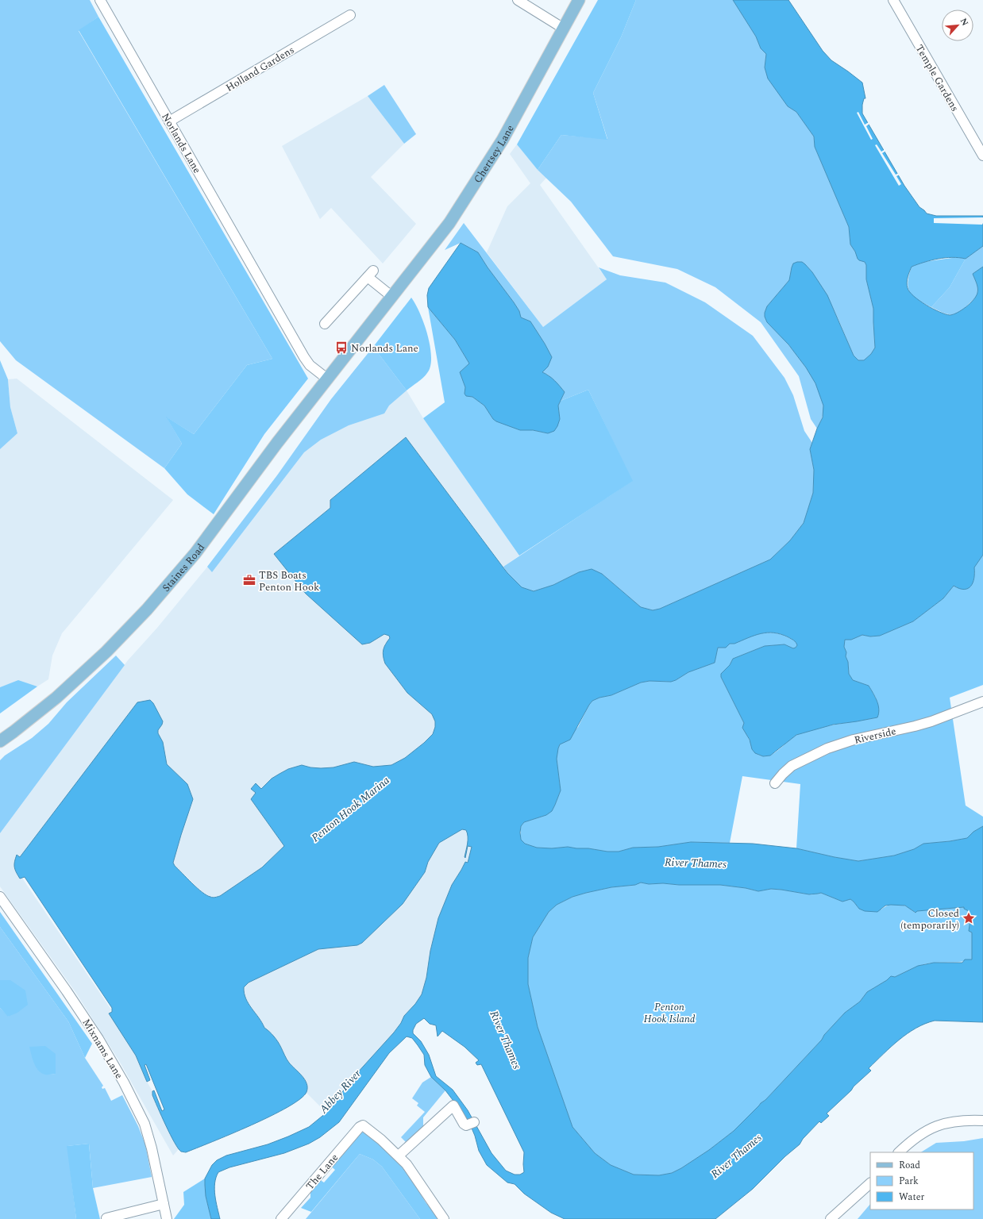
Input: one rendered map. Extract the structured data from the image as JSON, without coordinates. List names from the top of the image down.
{
  "streets": {
    "main road": ["Chertsey Lane", "Staines Road"],
    "street": [
      "Holland Gardens",
      "Temple Gardens",
      "Norlands Lane",
      "Riverside",
      "Mixnams Lane",
      "The Lane"
    ]
  },
  "crossings": [
    ["Holland Gardens", "Norlands Lane"],
    ["Norlands Lane", "Chertsey Lane"],
    ["Norlands Lane", "Staines Road"],
    ["Chertsey Lane", "Staines Road"]
  ],
  "water": ["Penton Hook Marina", "River Thames", "Abbey River"],
  "parks": ["Penton Hook Island"],
  "places": {
    "bus stop": ["Norlands Lane"],
    "office": ["TBS Boats Penton Hook"],
    "place": ["Closed (temporarily)"]
  },
  "legend": ["Road", "Park", "Water"],
  "north": "top right"
}
